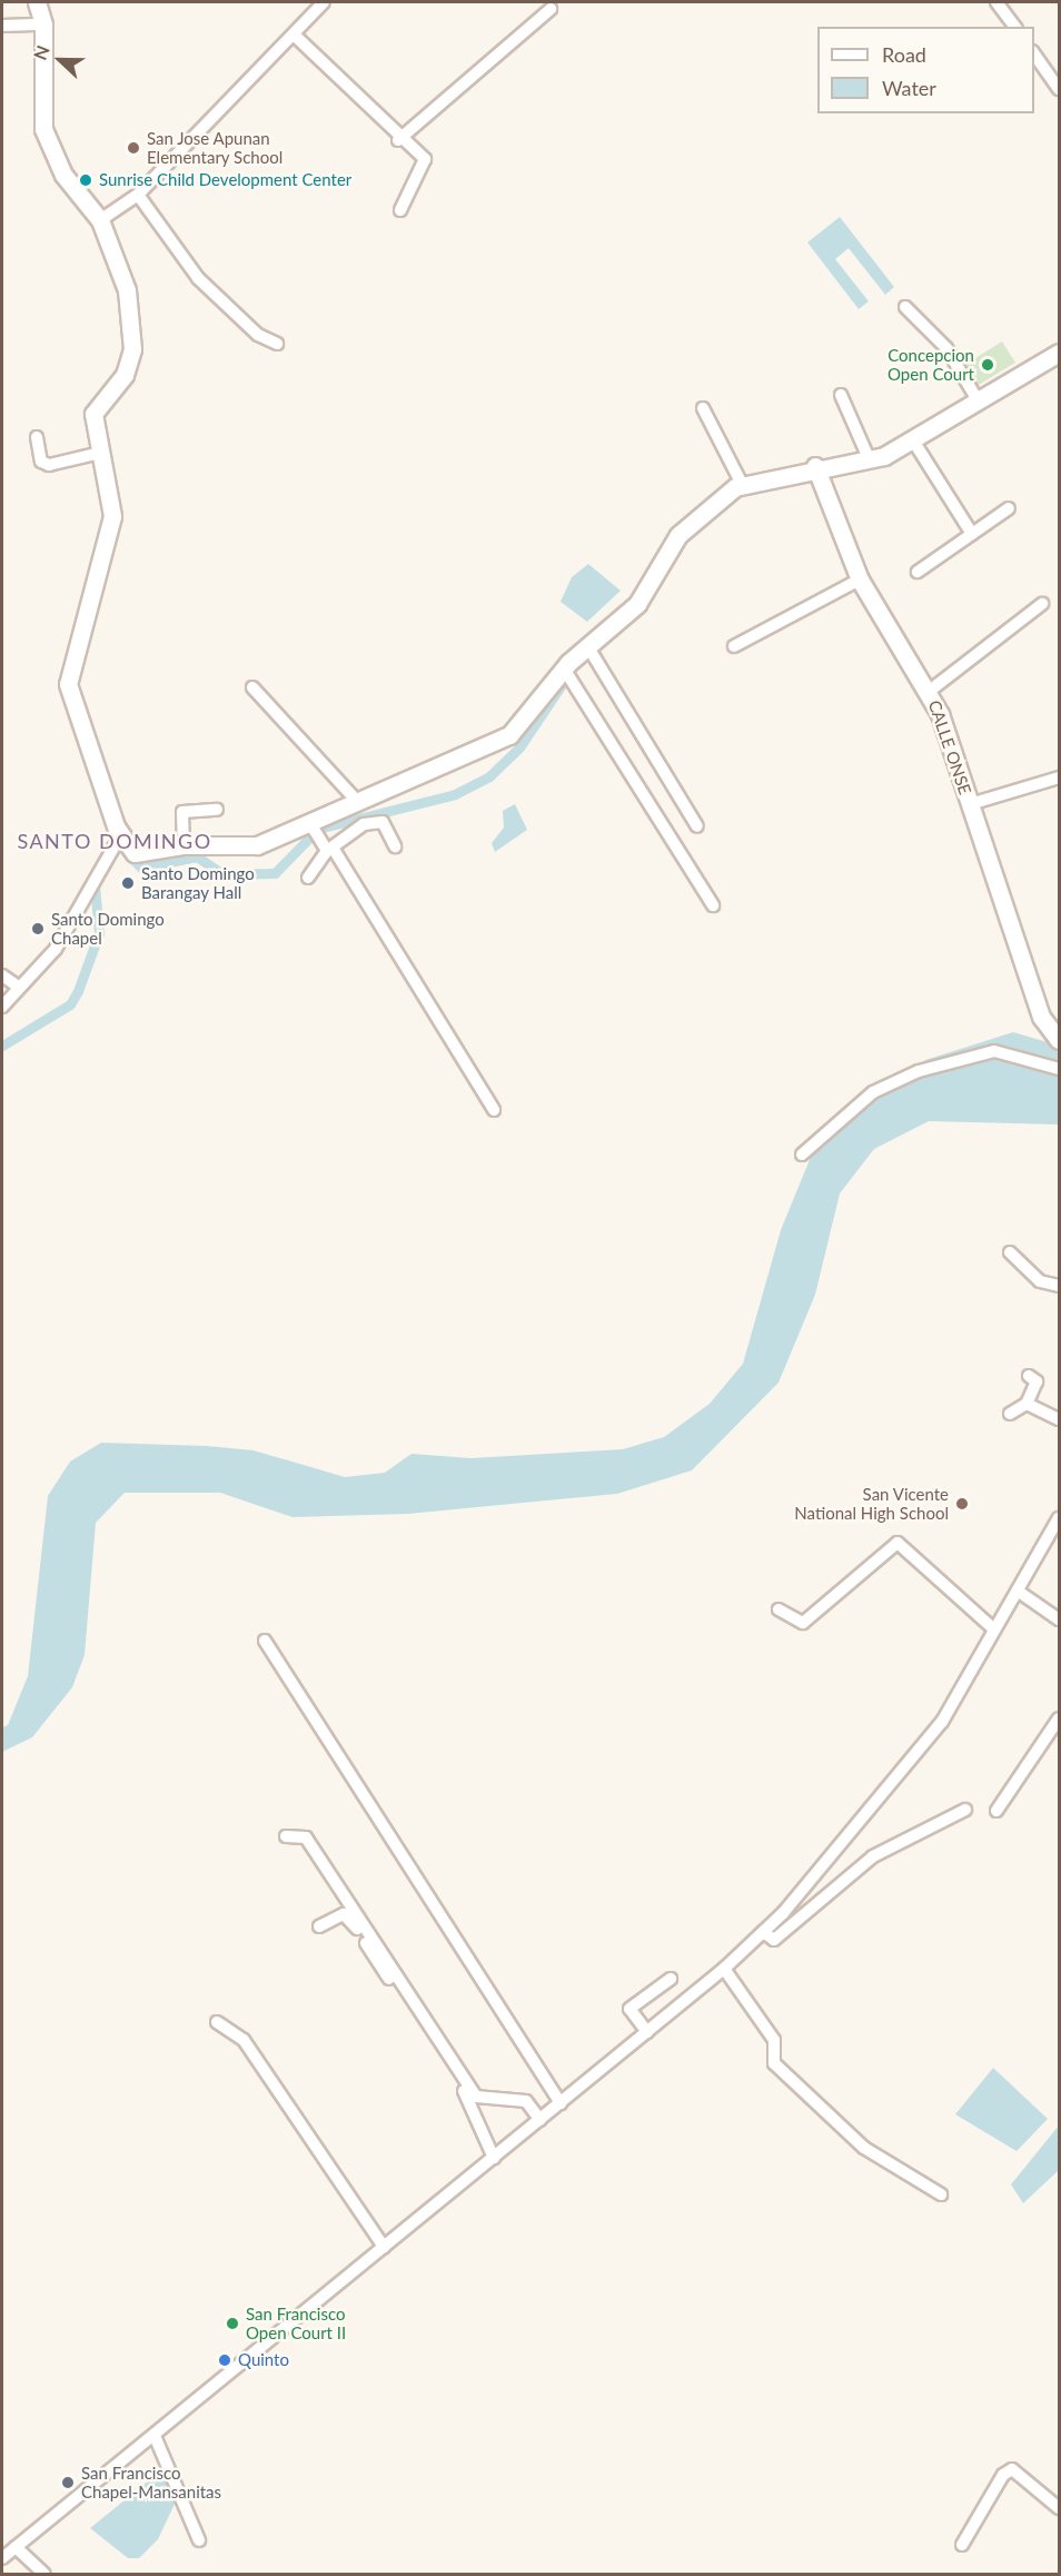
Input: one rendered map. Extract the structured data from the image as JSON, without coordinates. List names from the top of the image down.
{
  "streets": {
    "street": ["CALLE ONSE"]
  },
  "districts": ["SANTO DOMINGO"],
  "places": [
    "San Jose Apunan Elementary School",
    "Sunrise Child Development Center",
    "Concepcion Open Court",
    "Santo Domingo Barangay Hall",
    "Santo Domingo Chapel",
    "San Vicente National High School",
    "San Francisco Open Court II",
    "Quinto",
    "San Francisco Chapel-Mansanitas"
  ],
  "legend": ["Road", "Water"],
  "north": "left"
}
